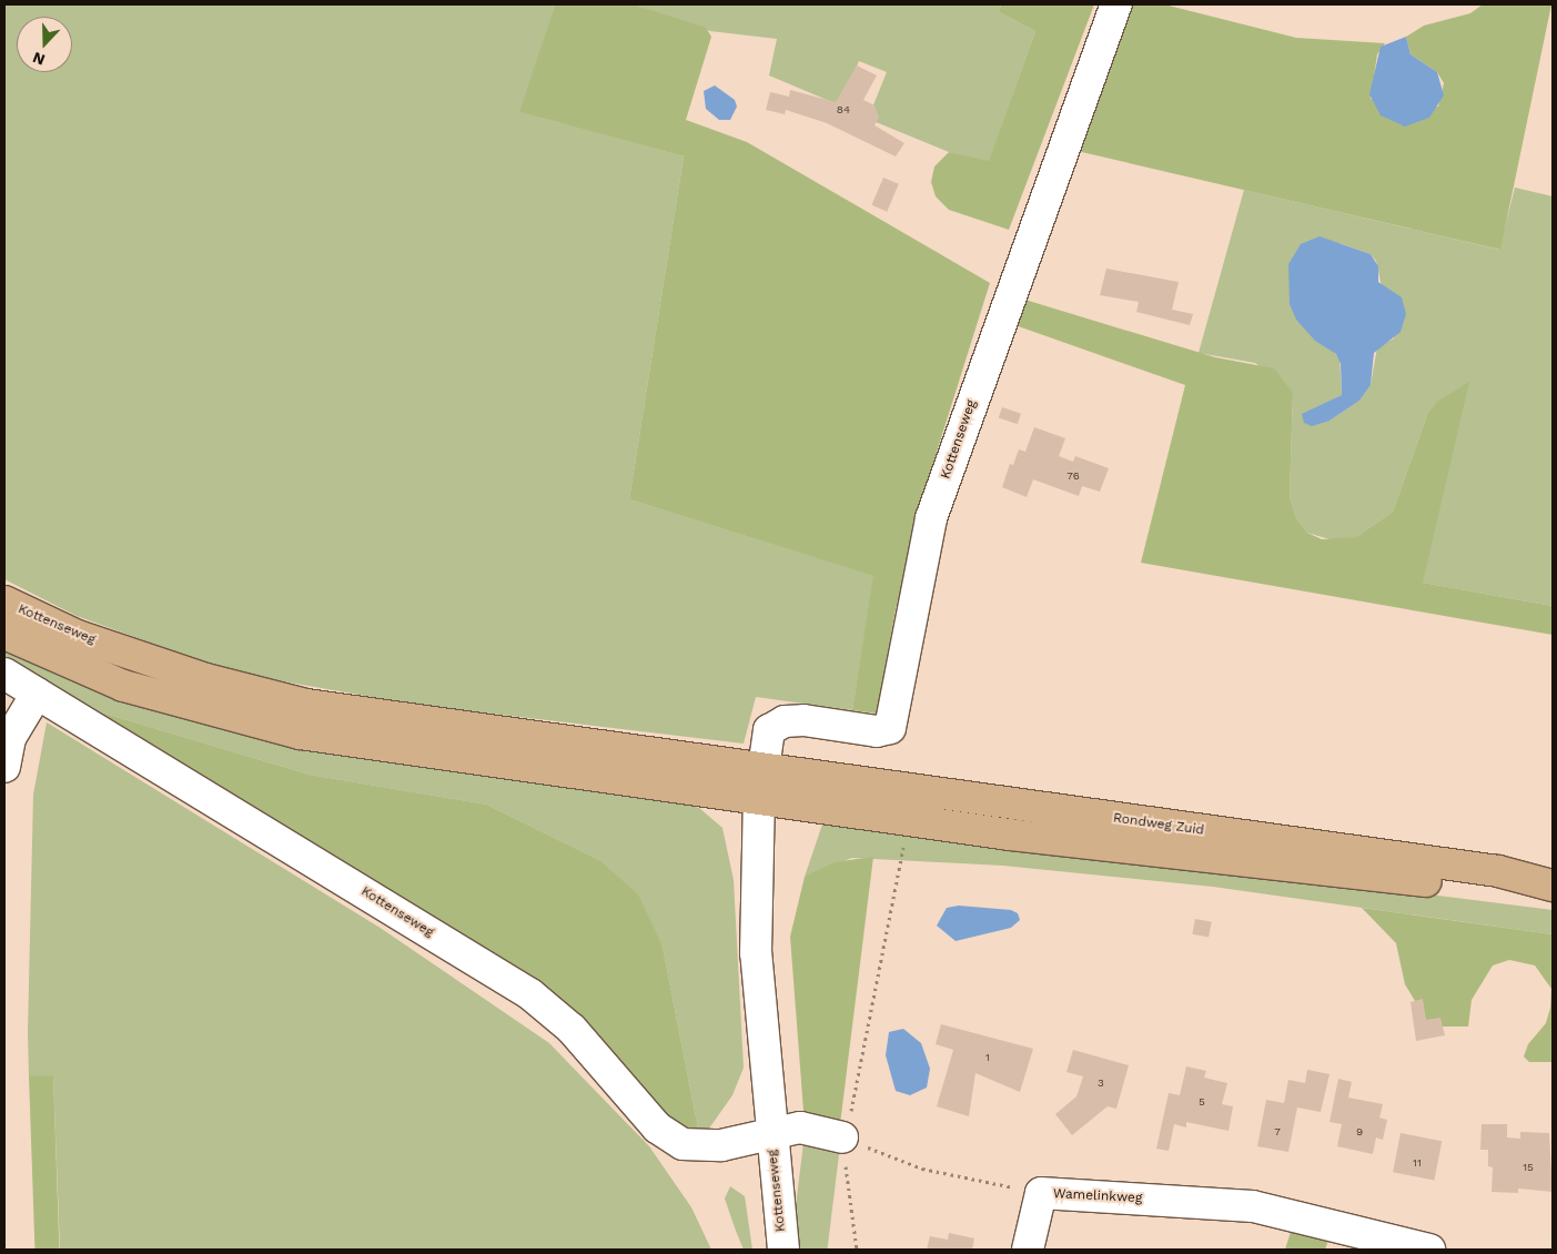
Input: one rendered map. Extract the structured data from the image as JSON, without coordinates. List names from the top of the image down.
{
  "streets": {
    "main road": ["Kottenseweg", "Rondweg Zuid"],
    "street": ["Wamelinkweg"]
  },
  "crossings": [
    ["Kottenseweg", "Rondweg Zuid"]
  ],
  "house_numbers": [
    "84",
    "76",
    "1",
    "3",
    "5",
    "7",
    "9",
    "11",
    "15"
  ],
  "north": "bottom"
}
